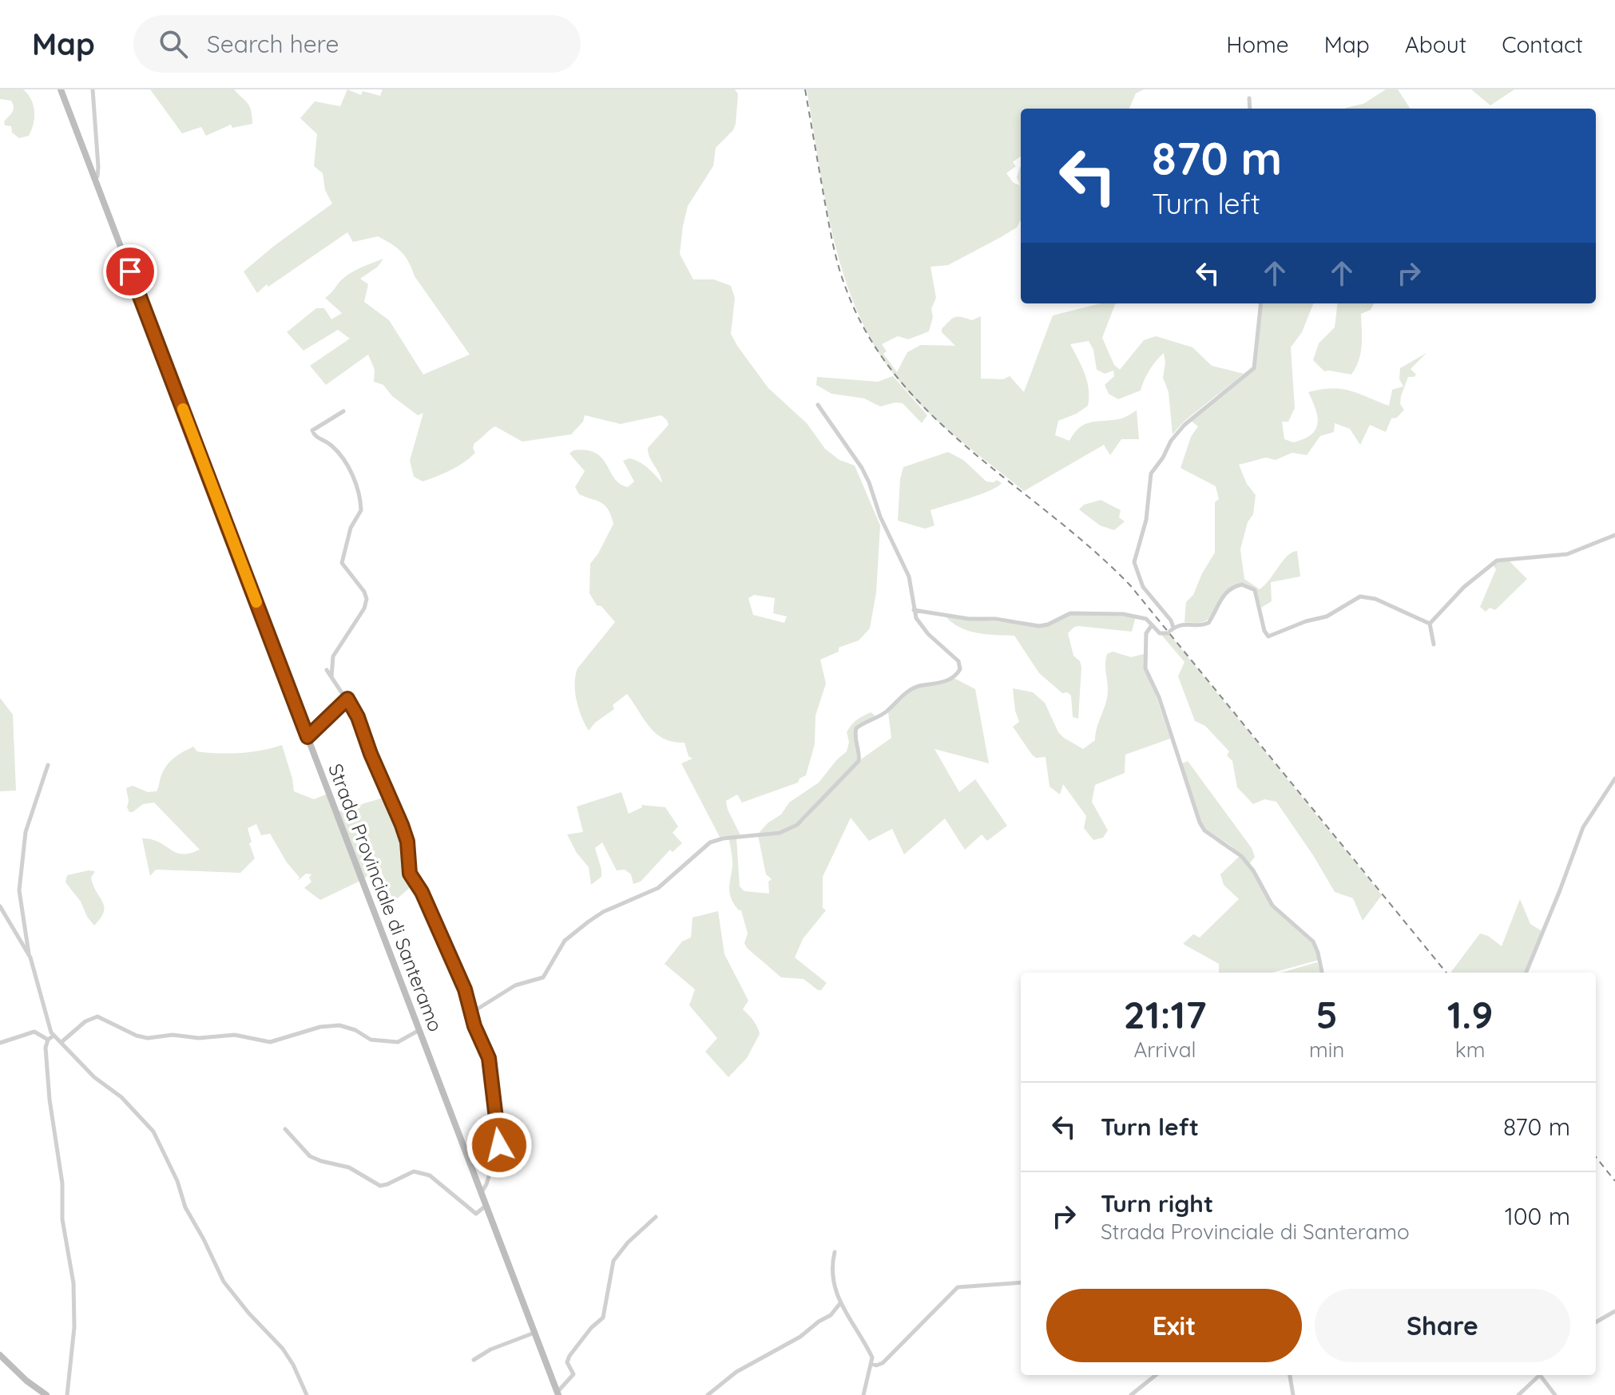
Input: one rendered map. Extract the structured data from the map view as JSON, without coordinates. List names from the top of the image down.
{
  "streets": {
    "main road": ["Strada Provinciale di Santeramo"]
  },
  "page": {
    "header": "Map",
    "search": "Search here",
    "nav": [
      "Home",
      "Map",
      "About",
      "Contact"
    ],
    "turn": ["870 m", "Turn left"],
    "eta": [
      "21:17",
      "Arrival",
      "5",
      "min",
      "1.9",
      "km"
    ],
    "list": [
      {
        "name": "Turn left",
        "value": "870 m"
      },
      {
        "name": "Turn right",
        "note": "Strada Provinciale di Santeramo",
        "value": "100 m"
      }
    ],
    "buttons": ["Exit", "Share"]
  }
}
